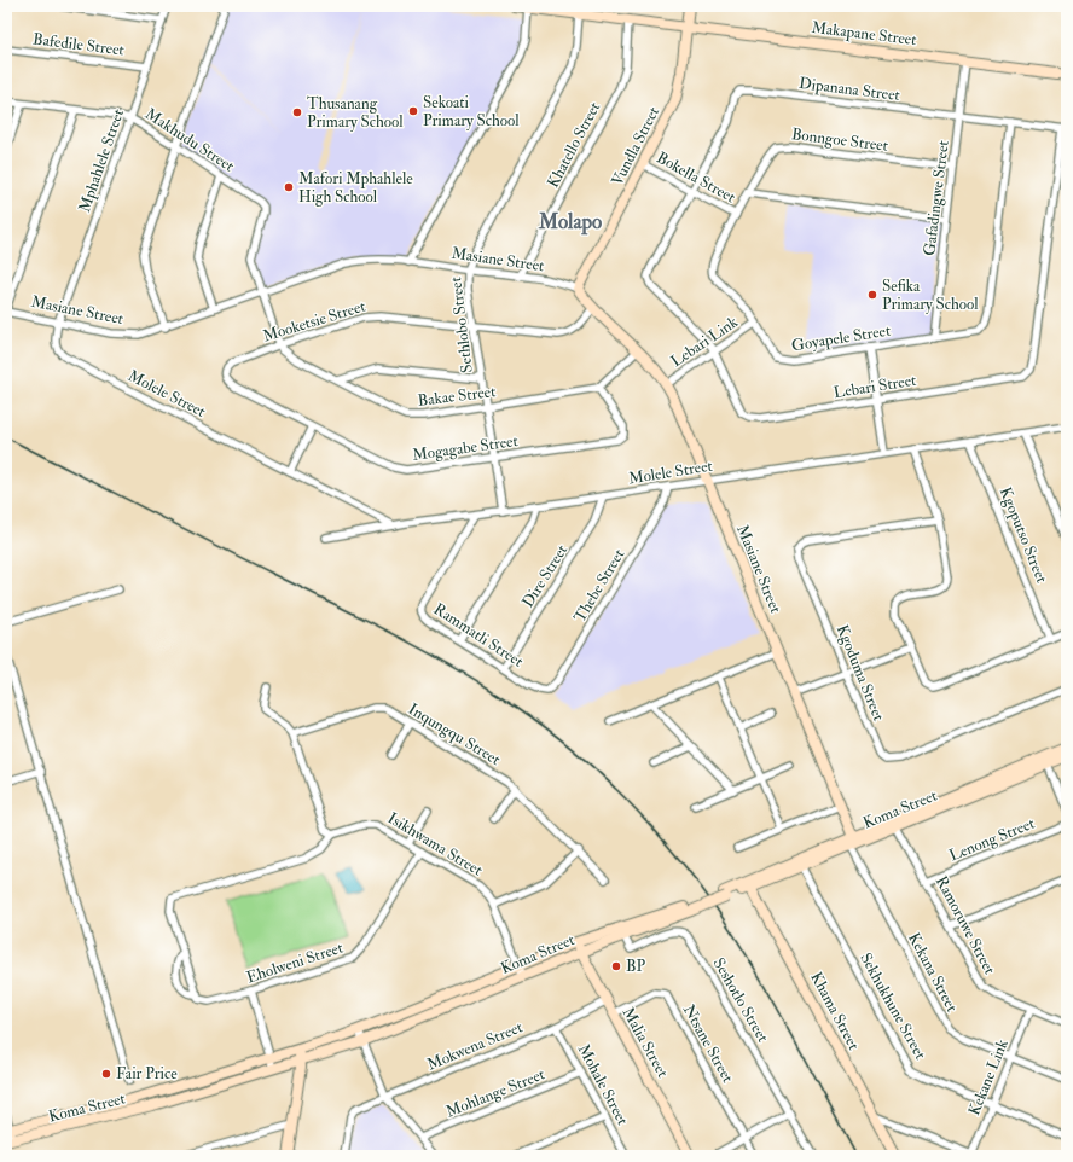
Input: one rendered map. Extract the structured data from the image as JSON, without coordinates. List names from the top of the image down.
{
  "streets": {
    "street": [
      "Makapane Street",
      "Bafedile Street",
      "Dipanana Street",
      "Makhudu Street",
      "Bonngoe Street",
      "Khatello Street",
      "Vundla Street",
      "Mphahlele Street",
      "Bokella Street",
      "Gafadingwe Street",
      "Masiane Street",
      "Mooketsie Street",
      "Sethlobo Street",
      "Goyapele Street",
      "Lebari Link",
      "Lebari Street",
      "Molele Street",
      "Bakae Street",
      "Mogagabe Street",
      "Kgoputso Street",
      "Dire Street",
      "Thebe Street",
      "Rammatli Street",
      "Kgoduma Street",
      "Inqungqu Street",
      "Koma Street",
      "Lenong Street",
      "Isikhwama Street",
      "Ramoruwe Street",
      "Eholweni Street",
      "Kekana Street",
      "Seshotlo Street",
      "Sekhukhune Street",
      "Khama Street",
      "Malia Street",
      "Ntsane Street",
      "Mokwena Street",
      "Kekane Link",
      "Mohale Street",
      "Mohlange Street"
    ]
  },
  "crossings": [
    ["Makapane Street", "Khatello Street"],
    ["Makapane Street", "Vundla Street"],
    ["Makapane Street", "Gafadingwe Street"],
    ["Makapane Street", "Sethlobo Street"],
    ["Bafedile Street", "Mphahlele Street"],
    ["Dipanana Street", "Bokella Street"],
    ["Dipanana Street", "Gafadingwe Street"],
    ["Dipanana Street", "Goyapele Street"],
    ["Dipanana Street", "Lebari Street"],
    ["Makhudu Street", "Mphahlele Street"],
    ["Makhudu Street", "Masiane Street"],
    ["Makhudu Street", "Bakae Street"],
    ["Bonngoe Street", "Gafadingwe Street"],
    ["Bonngoe Street", "Goyapele Street"],
    ["Khatello Street", "Masiane Street"],
    ["Vundla Street", "Bokella Street"],
    ["Vundla Street", "Masiane Street"],
    ["Mphahlele Street", "Masiane Street"],
    ["Mphahlele Street", "Molele Street"],
    ["Bokella Street", "Goyapele Street"],
    ["Bokella Street", "Lebari Street"],
    ["Gafadingwe Street", "Goyapele Street"],
    ["Masiane Street", "Mooketsie Street"],
    ["Masiane Street", "Sethlobo Street"],
    ["Masiane Street", "Lebari Link"],
    ["Masiane Street", "Molele Street"],
    ["Masiane Street", "Bakae Street"],
    ["Masiane Street", "Koma Street"],
    ["Masiane Street", "Kekana Street"],
    ["Mooketsie Street", "Sethlobo Street"],
    ["Mooketsie Street", "Bakae Street"],
    ["Mooketsie Street", "Mogagabe Street"],
    ["Sethlobo Street", "Molele Street"],
    ["Sethlobo Street", "Bakae Street"],
    ["Sethlobo Street", "Mogagabe Street"],
    ["Goyapele Street", "Lebari Link"],
    ["Lebari Link", "Lebari Street"],
    ["Molele Street", "Kgoputso Street"],
    ["Molele Street", "Dire Street"],
    ["Molele Street", "Thebe Street"],
    ["Molele Street", "Rammatli Street"],
    ["Bakae Street", "Mogagabe Street"],
    ["Dire Street", "Rammatli Street"],
    ["Thebe Street", "Rammatli Street"],
    ["Koma Street", "Isikhwama Street"],
    ["Koma Street", "Ramoruwe Street"],
    ["Koma Street", "Kekana Street"],
    ["Koma Street", "Seshotlo Street"],
    ["Koma Street", "Sekhukhune Street"],
    ["Koma Street", "Khama Street"],
    ["Koma Street", "Malia Street"],
    ["Lenong Street", "Ramoruwe Street"],
    ["Isikhwama Street", "Eholweni Street"],
    ["Ramoruwe Street", "Kekane Link"],
    ["Kekana Street", "Kekane Link"],
    ["Sekhukhune Street", "Kekane Link"],
    ["Malia Street", "Ntsane Street"],
    ["Malia Street", "Mokwena Street"],
    ["Mokwena Street", "Mohale Street"],
    ["Mohale Street", "Mohlange Street"]
  ],
  "districts": ["Molapo"],
  "places": [
    "Sekoati Primary School",
    "Thusanang Primary School",
    "Mafori Mphahlele High School",
    "Sefika Primary School",
    "BP",
    "Fair Price"
  ]
}
